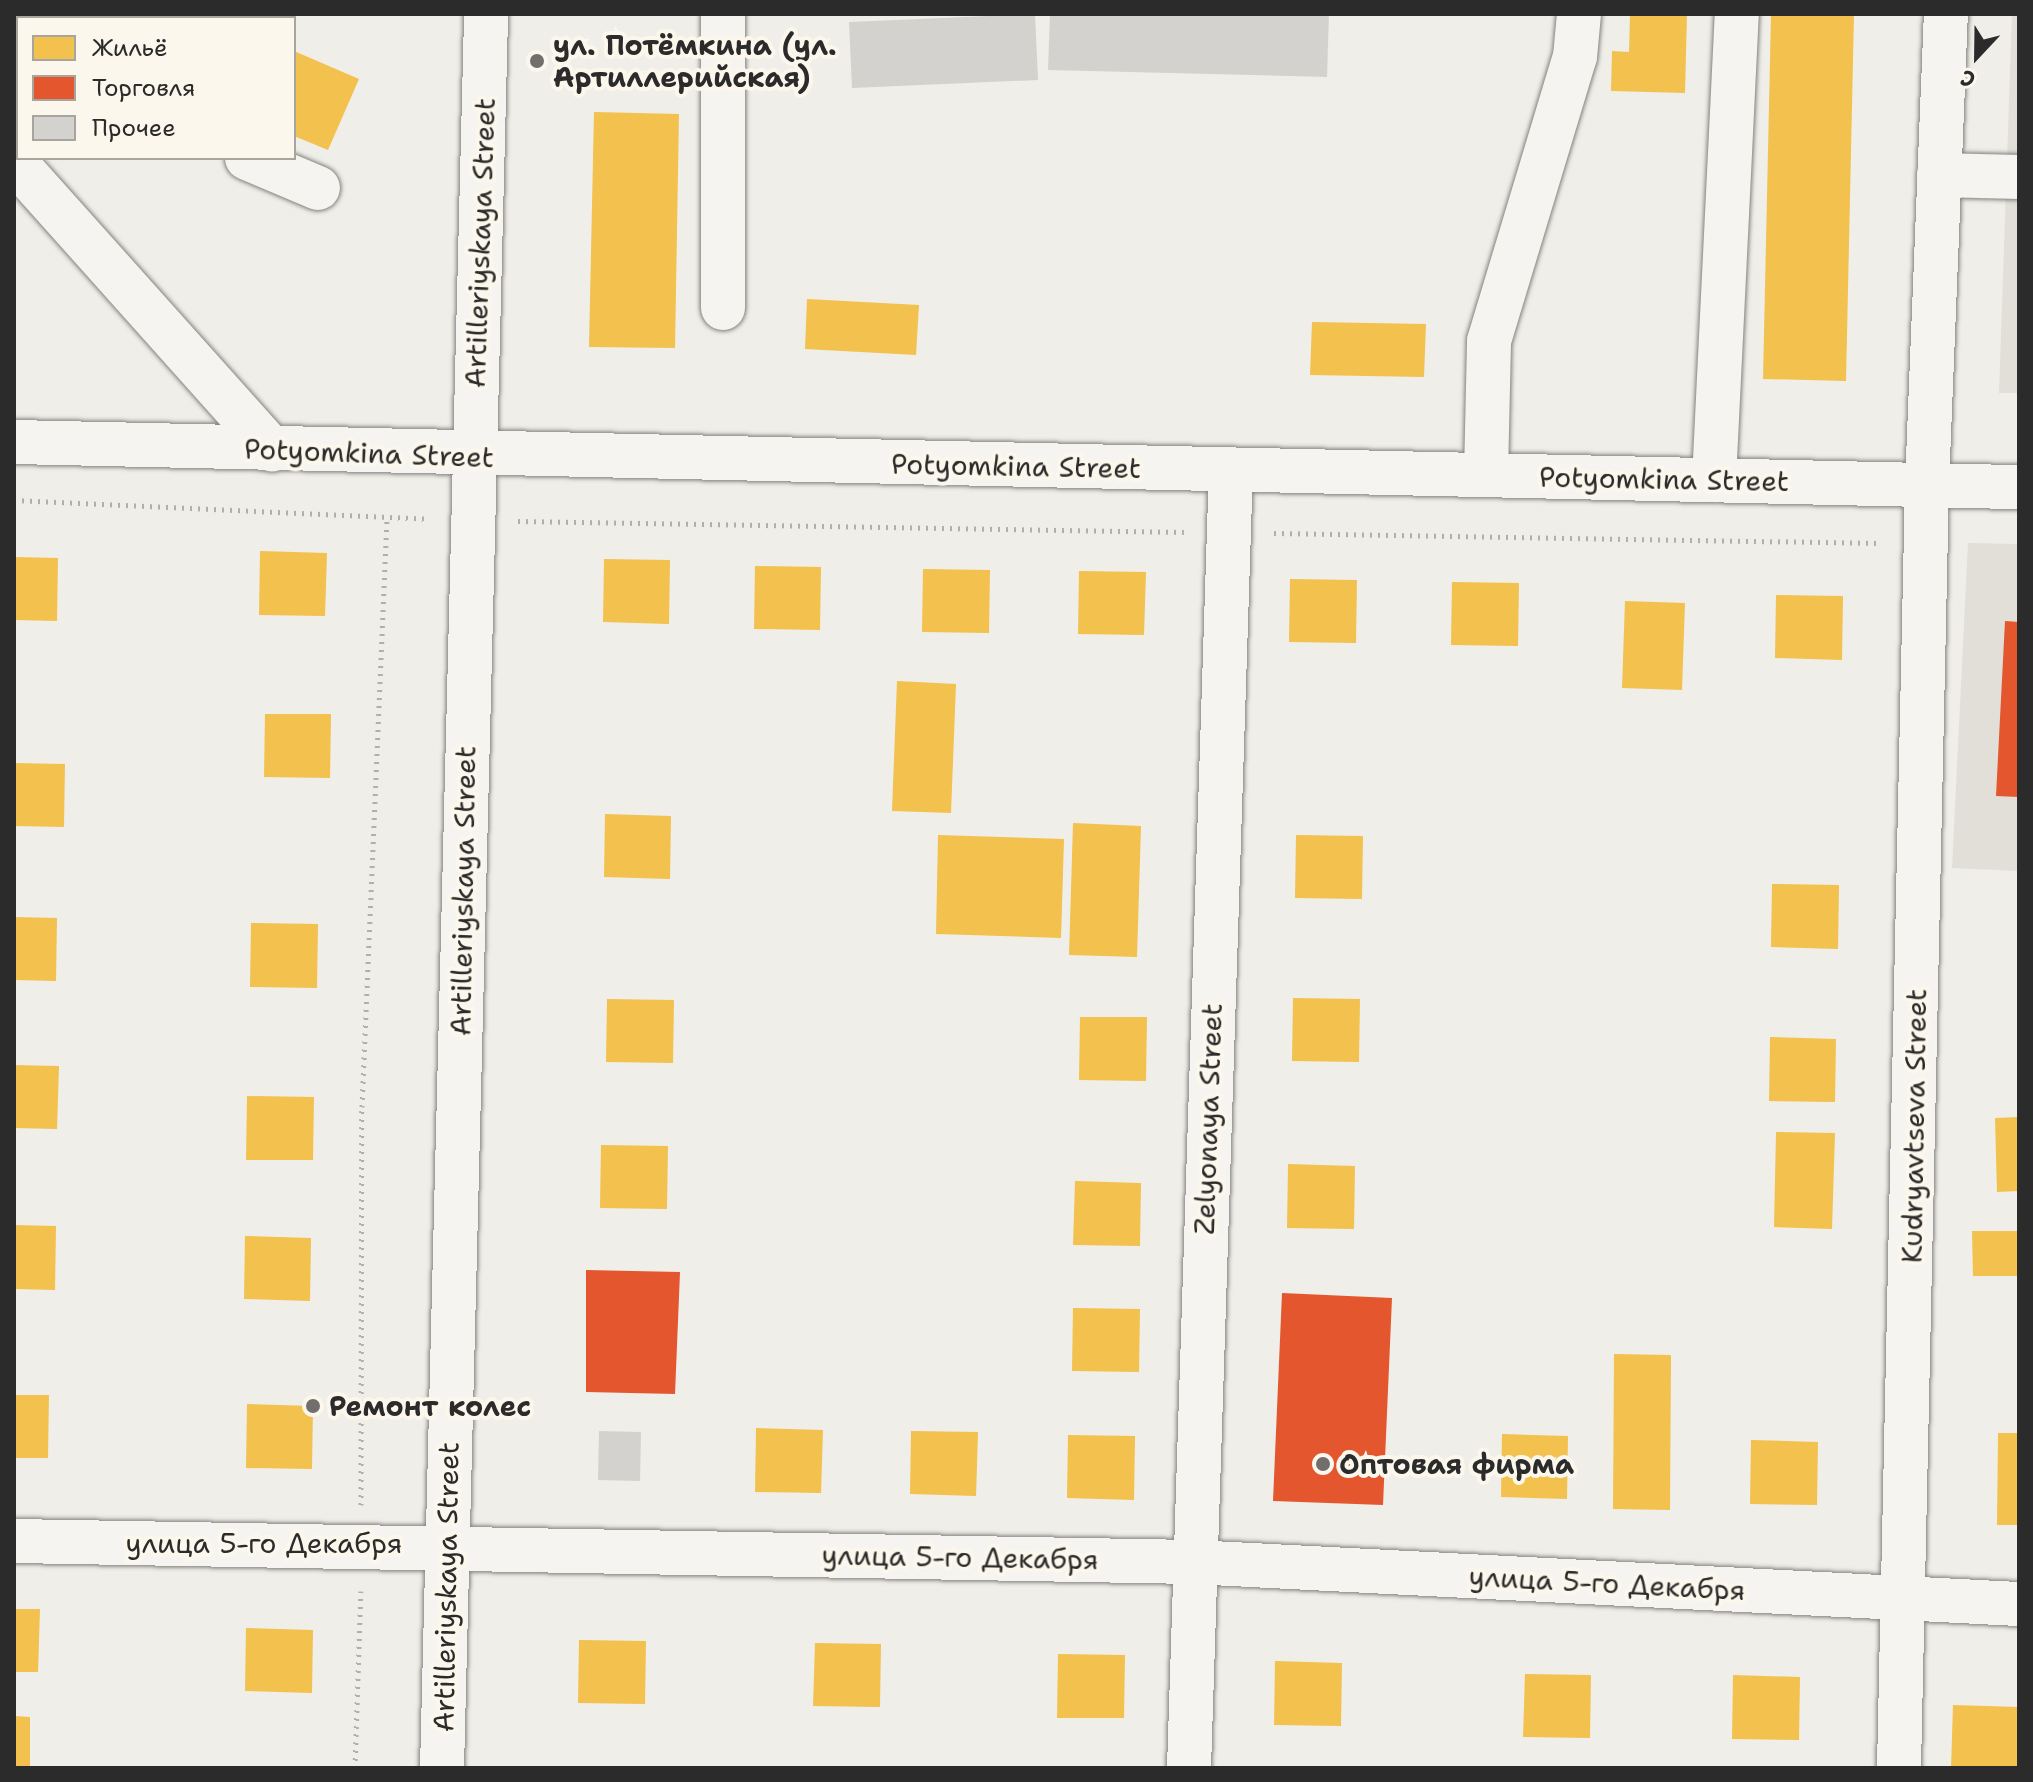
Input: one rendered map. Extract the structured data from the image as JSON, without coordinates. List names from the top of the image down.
{
  "streets": {
    "street": [
      "Artilleriyskaya Street",
      "Potyomkina Street",
      "Zelyonaya Street",
      "Kudryavtseva Street",
      "улица 5-го Декабря"
    ]
  },
  "crossings": [
    ["Artilleriyskaya Street", "Potyomkina Street"],
    ["Artilleriyskaya Street", "улица 5-го Декабря"],
    ["Potyomkina Street", "Zelyonaya Street"],
    ["Potyomkina Street", "Kudryavtseva Street"],
    ["Zelyonaya Street", "улица 5-го Декабря"],
    ["Kudryavtseva Street", "улица 5-го Декабря"]
  ],
  "places": ["ул. Потёмкина (ул. Артиллерийская)", "Ремонт колес", "Оптовая фирма"],
  "legend": ["Жильё", "Торговля", "Прочее"],
  "north": "bottom"
}
